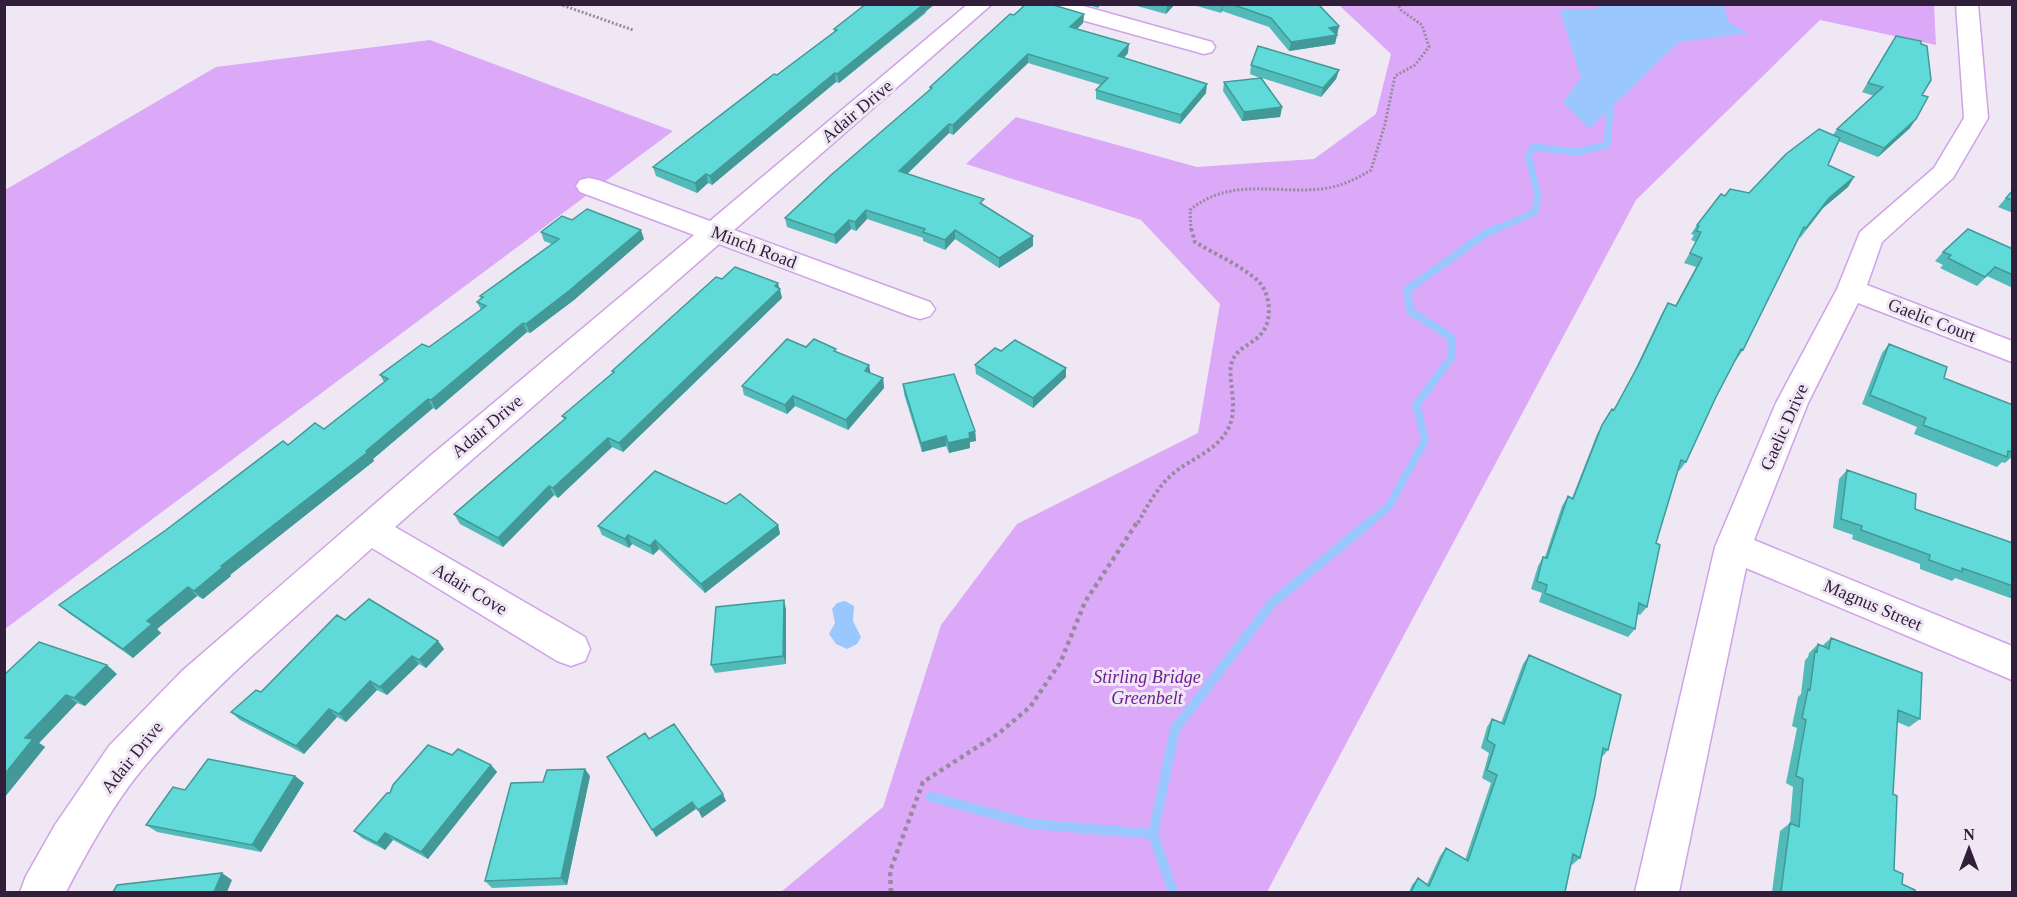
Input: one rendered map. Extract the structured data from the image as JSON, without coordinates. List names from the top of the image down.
{
  "streets": {
    "street": [
      "Adair Drive",
      "Minch Road",
      "Gaelic Court",
      "Gaelic Drive",
      "Adair Cove",
      "Magnus Street"
    ]
  },
  "crossings": [
    ["Adair Drive", "Minch Road"],
    ["Adair Drive", "Adair Cove"],
    ["Gaelic Court", "Gaelic Drive"],
    ["Gaelic Drive", "Magnus Street"]
  ],
  "parks": ["Stirling Bridge Greenbelt"],
  "north": "top"
}
